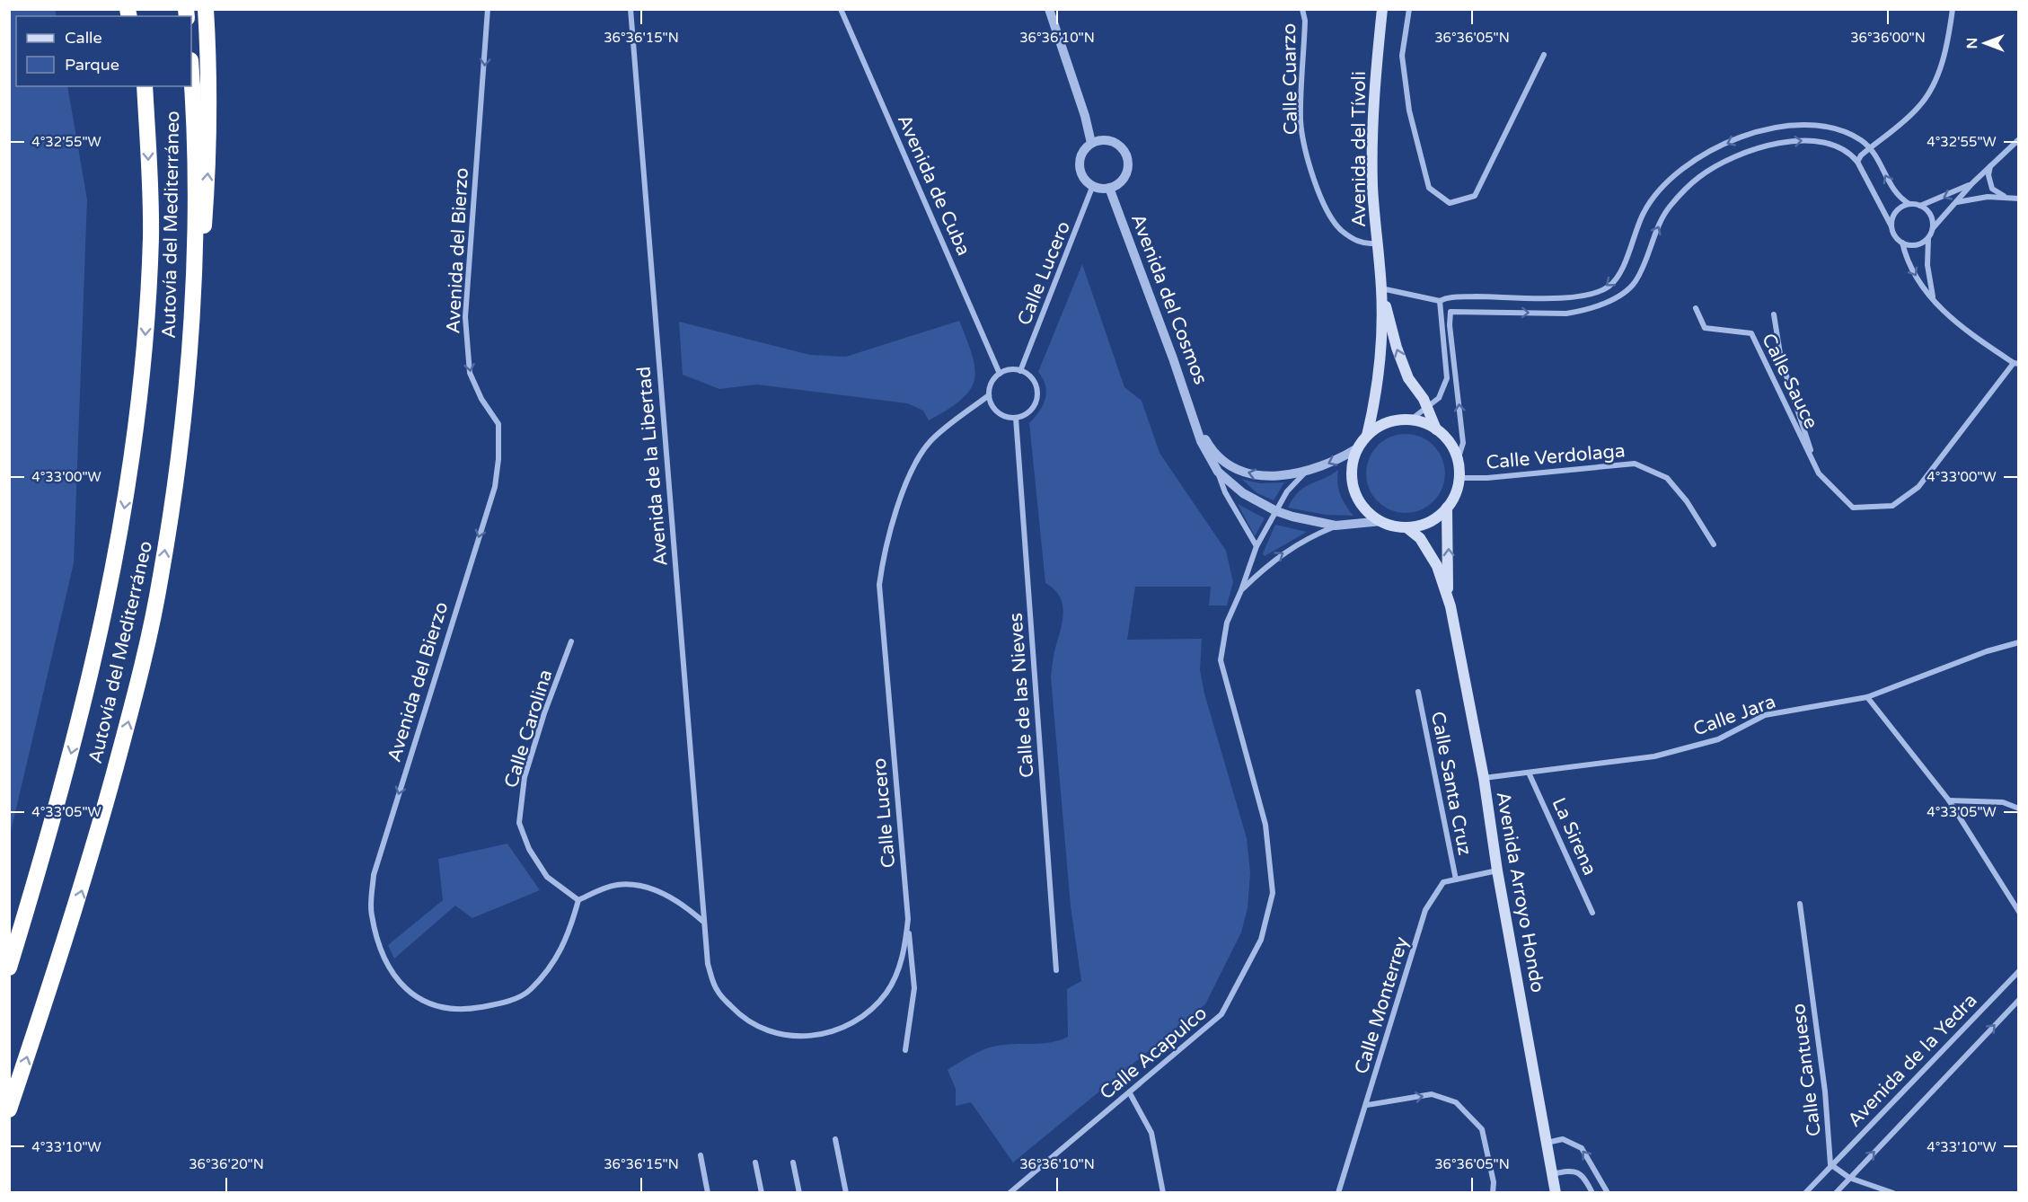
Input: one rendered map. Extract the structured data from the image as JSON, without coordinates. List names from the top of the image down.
{
  "streets": {
    "highway": ["Autovía del Mediterráneo"],
    "main road": ["Avenida del Tívoli", "Avenida Arroyo Hondo"],
    "street": [
      "Calle Cuarzo",
      "Avenida de Cuba",
      "Avenida del Bierzo",
      "Calle Lucero",
      "Avenida del Cosmos",
      "Calle Sauce",
      "Calle Verdolaga",
      "Avenida de la Libertad",
      "Calle de las Nieves",
      "Calle Jara",
      "Calle Carolina",
      "Calle Santa Cruz",
      "La Sirena",
      "Calle Monterrey",
      "Calle Acapulco",
      "Avenida de la Yedra",
      "Calle Cantueso"
    ]
  },
  "crossings": [
    ["Calle Cuarzo", "Avenida del Tívoli"],
    ["Avenida del Tívoli", "Calle Verdolaga"],
    ["Avenida del Tívoli", "Avenida Arroyo Hondo"],
    ["Avenida de Cuba", "Calle Lucero"],
    ["Avenida de Cuba", "Calle de las Nieves"],
    ["Avenida del Bierzo", "Calle Carolina"],
    ["Calle Lucero", "Avenida del Cosmos"],
    ["Calle Lucero", "Avenida de la Libertad"],
    ["Calle Lucero", "Calle de las Nieves"],
    ["Calle Verdolaga", "Avenida Arroyo Hondo"],
    ["Calle Jara", "La Sirena"],
    ["Calle Jara", "Avenida Arroyo Hondo"],
    ["Calle Santa Cruz", "Calle Monterrey"],
    ["Avenida Arroyo Hondo", "Calle Monterrey"],
    ["Avenida de la Yedra", "Calle Cantueso"]
  ],
  "legend": ["Calle", "Parque"],
  "north": "left",
  "coordinates": [
    "36°36'15\"N",
    "36°36'10\"N",
    "36°36'05\"N",
    "36°36'00\"N",
    "4°32'55\"W",
    "4°33'00\"W",
    "4°33'05\"W",
    "4°33'10\"W",
    "36°36'20\"N"
  ]
}
